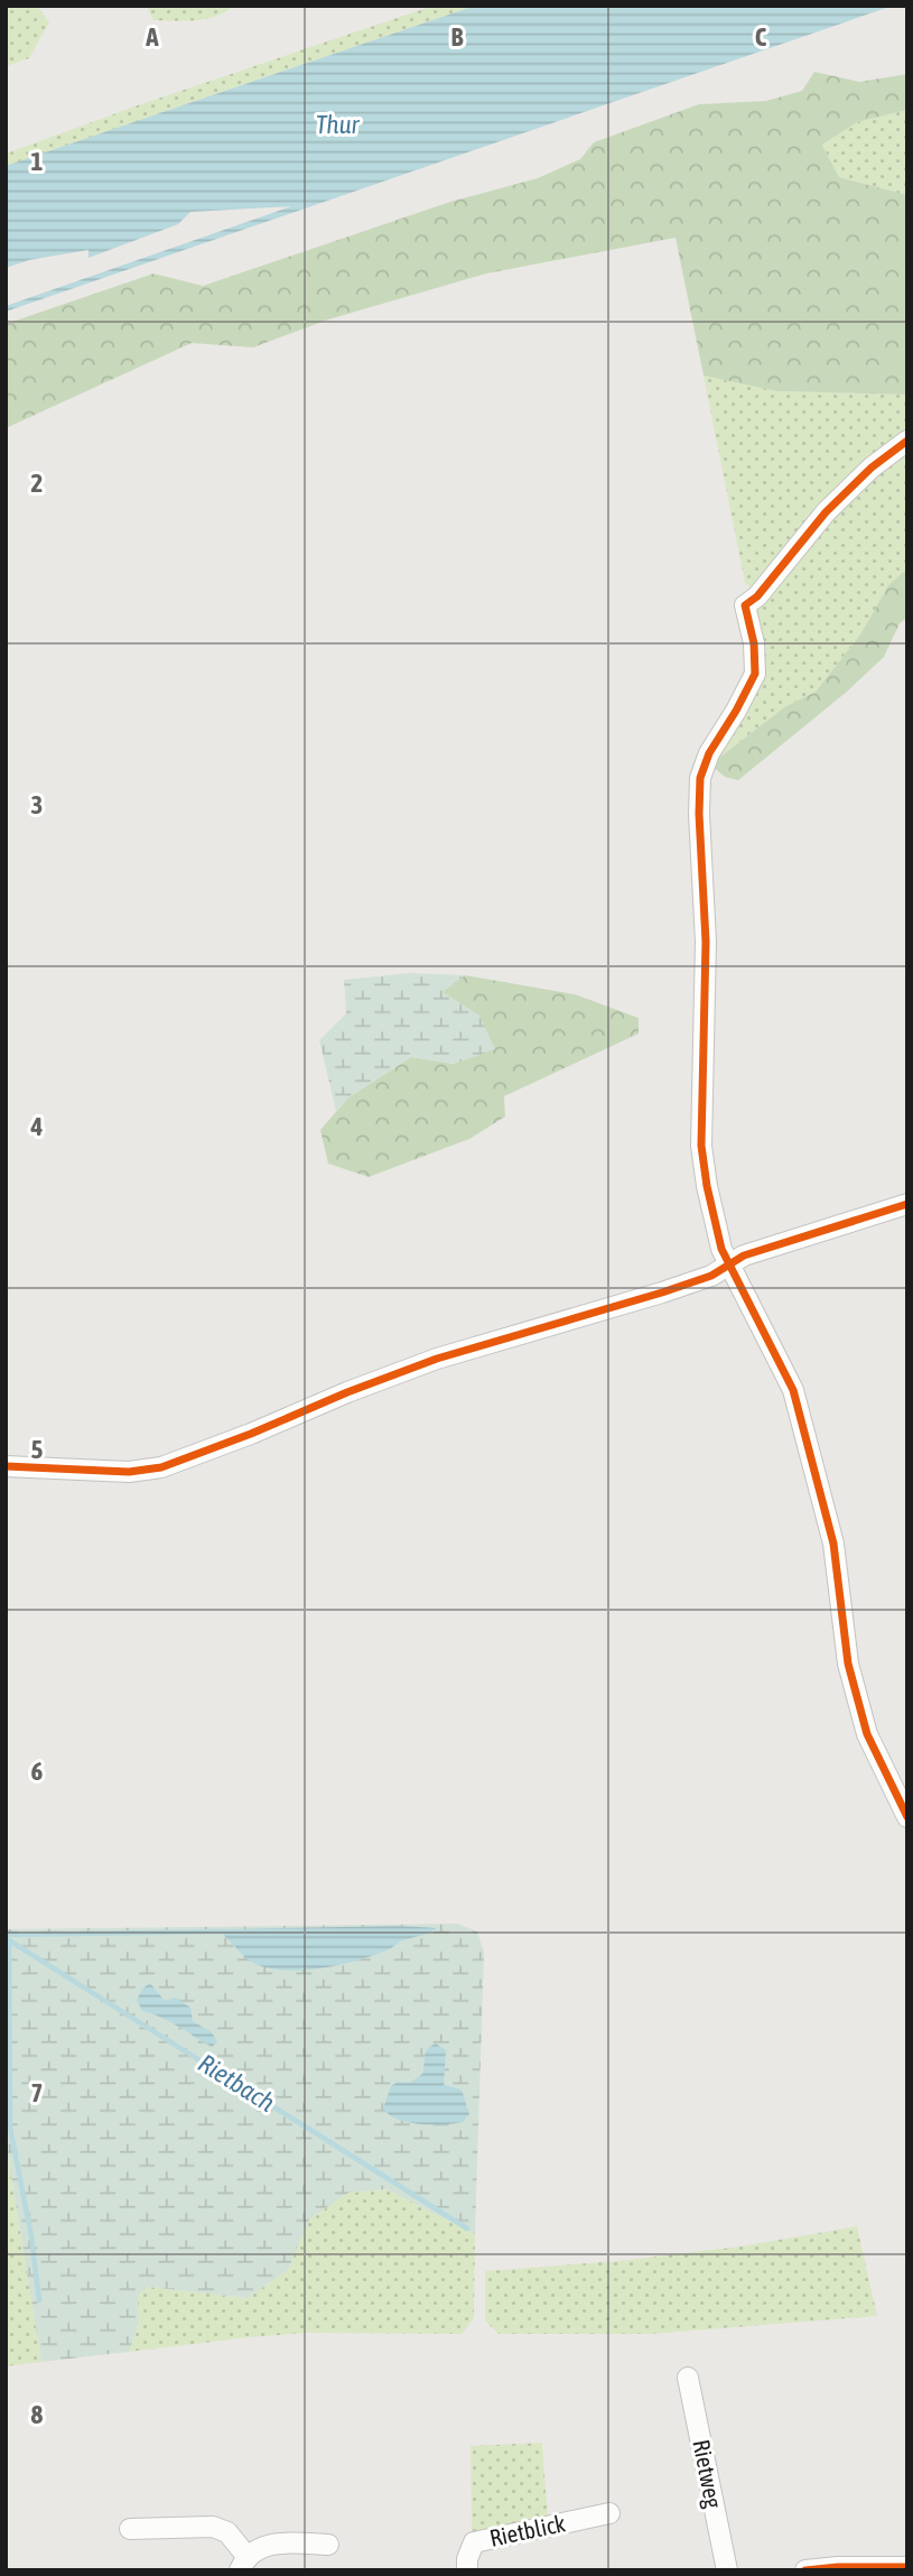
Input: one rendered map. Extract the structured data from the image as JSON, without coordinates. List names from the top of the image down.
{
  "streets": {
    "street": ["Rietweg", "Rietblick"]
  },
  "water": ["Thur", "Rietbach"],
  "grid": {
    "columns": ["A", "B", "C"],
    "rows": [
      "1",
      "2",
      "3",
      "4",
      "5",
      "6",
      "7",
      "8"
    ]
  }
}
